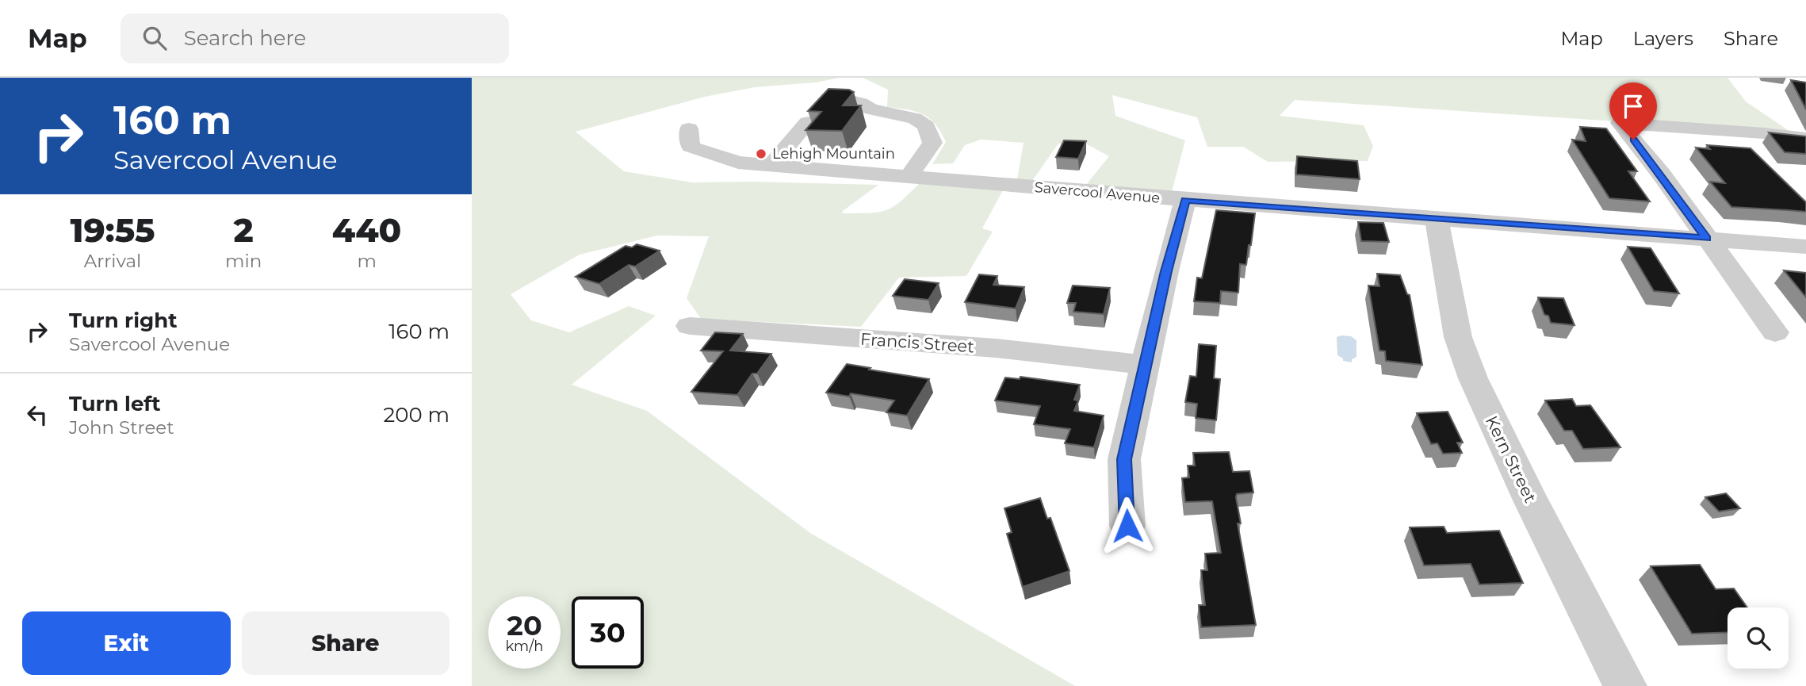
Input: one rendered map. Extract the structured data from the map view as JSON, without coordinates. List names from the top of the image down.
{
  "streets": {
    "street": ["Savercool Avenue", "Francis Street", "Kern Street"]
  },
  "crossings": [
    ["Savercool Avenue", "Kern Street"]
  ],
  "places": ["Lehigh Mountain"],
  "page": {
    "header": "Map",
    "search": "Search here",
    "nav": ["Map", "Layers", "Share"],
    "turn": ["160 m", "Savercool Avenue"],
    "eta": [
      "19:55",
      "Arrival",
      "2",
      "min",
      "440",
      "m"
    ],
    "list": [
      {
        "name": "Turn right",
        "note": "Savercool Avenue",
        "value": "160 m"
      },
      {
        "name": "Turn left",
        "note": "John Street",
        "value": "200 m"
      }
    ],
    "speed": "20 km/h",
    "limit": "30",
    "buttons": ["Exit", "Share"]
  }
}
